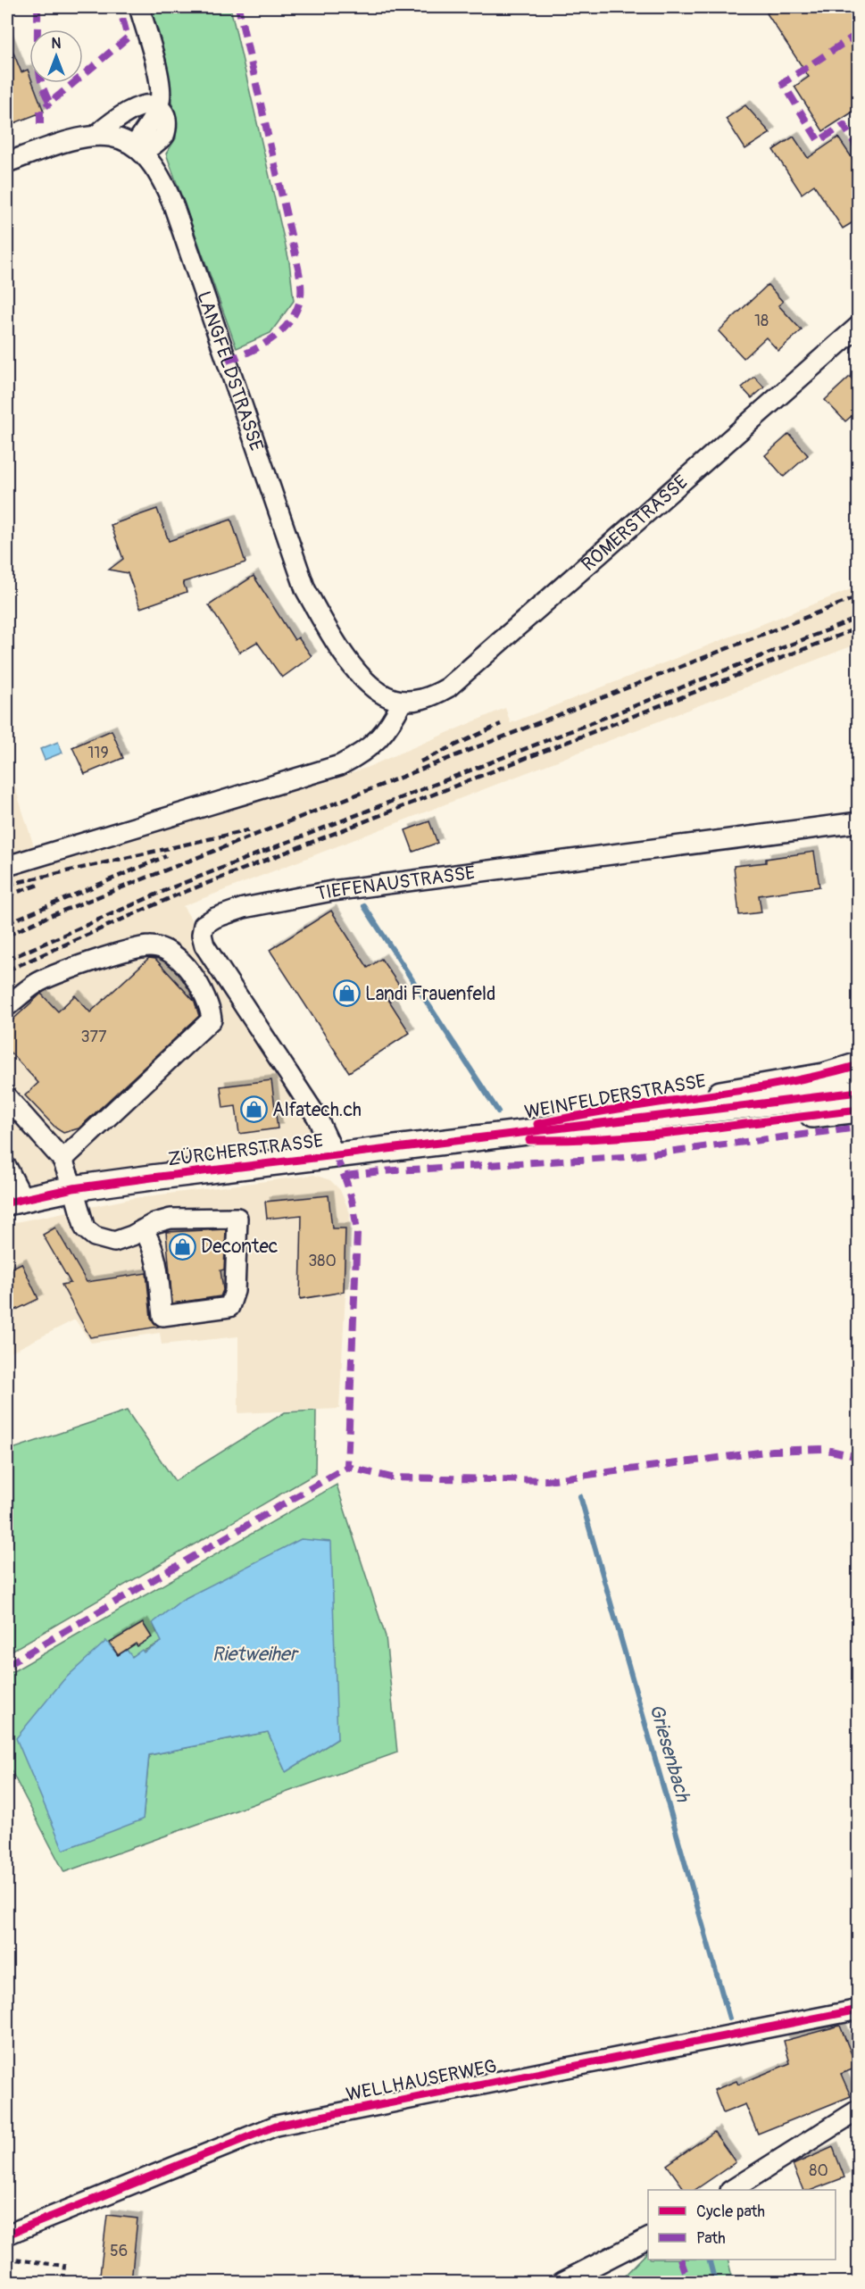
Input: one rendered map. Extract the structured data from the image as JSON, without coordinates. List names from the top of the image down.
{
  "streets": {
    "main road": ["WEINFELDERSTRASSE", "ZÜRCHERSTRASSE"],
    "street": [
      "LANGFELDSTRASSE",
      "RÖMERSTRASSE",
      "TIEFENAUSTRASSE",
      "WELLHAUSERWEG"
    ]
  },
  "crossings": [
    ["LANGFELDSTRASSE", "RÖMERSTRASSE"],
    ["TIEFENAUSTRASSE", "ZÜRCHERSTRASSE"],
    ["WEINFELDERSTRASSE", "ZÜRCHERSTRASSE"]
  ],
  "water": ["Rietweiher", "Griesenbach"],
  "places": {
    "shop": ["Landi Frauenfeld", "Alfatech.ch", "Decontec"]
  },
  "house_numbers": [
    "18",
    "119",
    "377",
    "380",
    "80",
    "56"
  ],
  "legend": ["Cycle path", "Path"],
  "north": "top"
}
